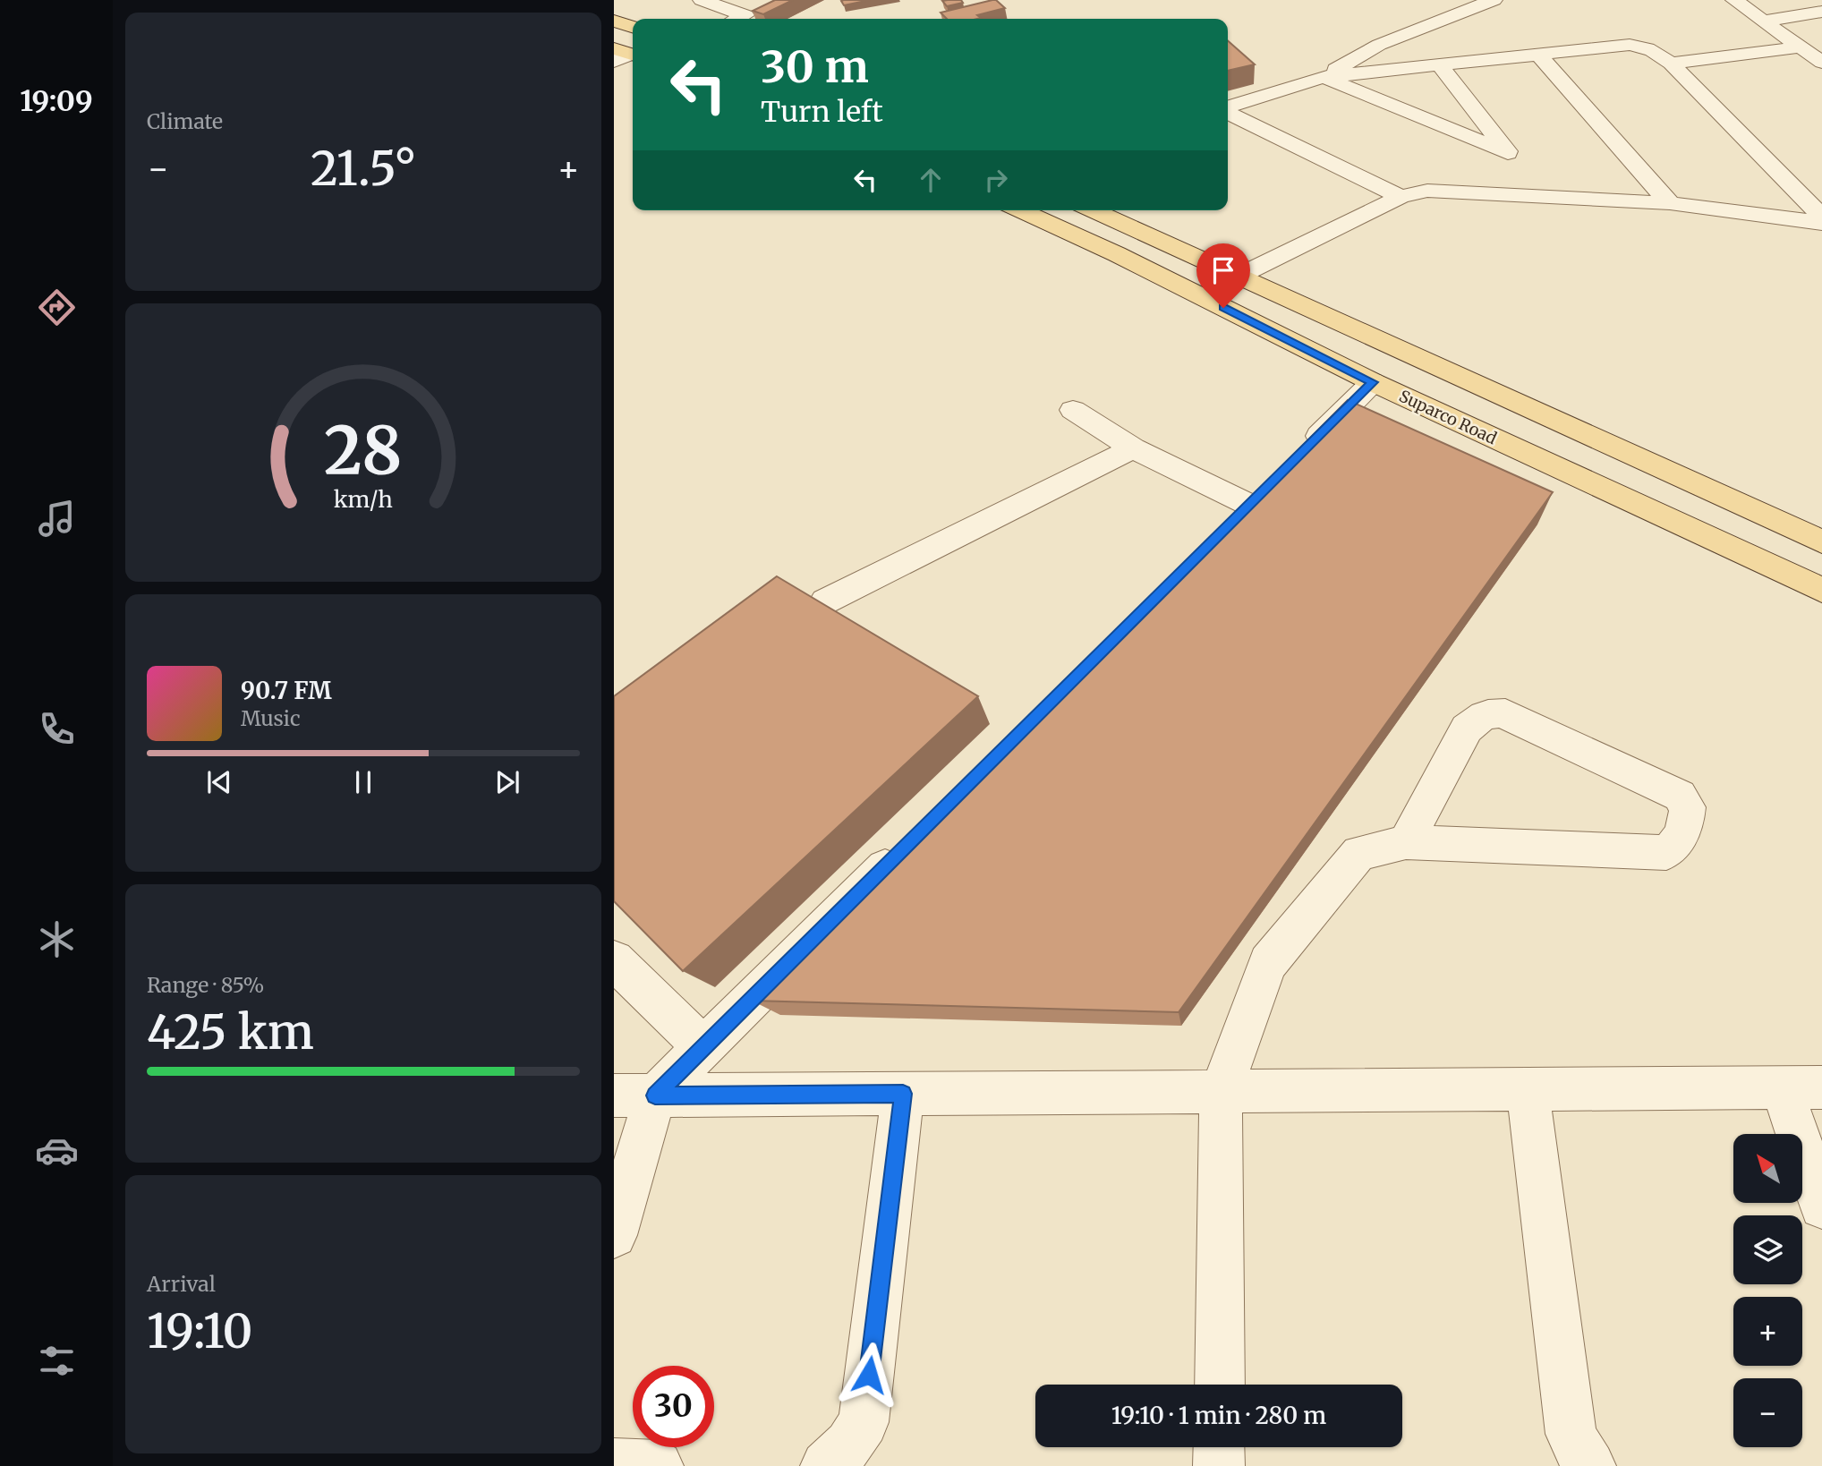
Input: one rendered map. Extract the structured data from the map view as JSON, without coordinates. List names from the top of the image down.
{
  "streets": {
    "main road": ["Suparco Road"]
  },
  "north": "top left",
  "page": {
    "tabs": "19:09",
    "tile": [
      "Climate",
      ["Range · 85%", "425 km"],
      ["Arrival", "19:10"]
    ],
    "turn": ["30 m", "Turn left"],
    "heat": ["−", "21.5°", "+"],
    "song": ["90.7 FM", "Music"],
    "map_buttons": ["+", "−"],
    "limit": "30",
    "trip": "19:10 · 1 min · 280 m",
    "gauge": ["28", "km/h"]
  }
}
